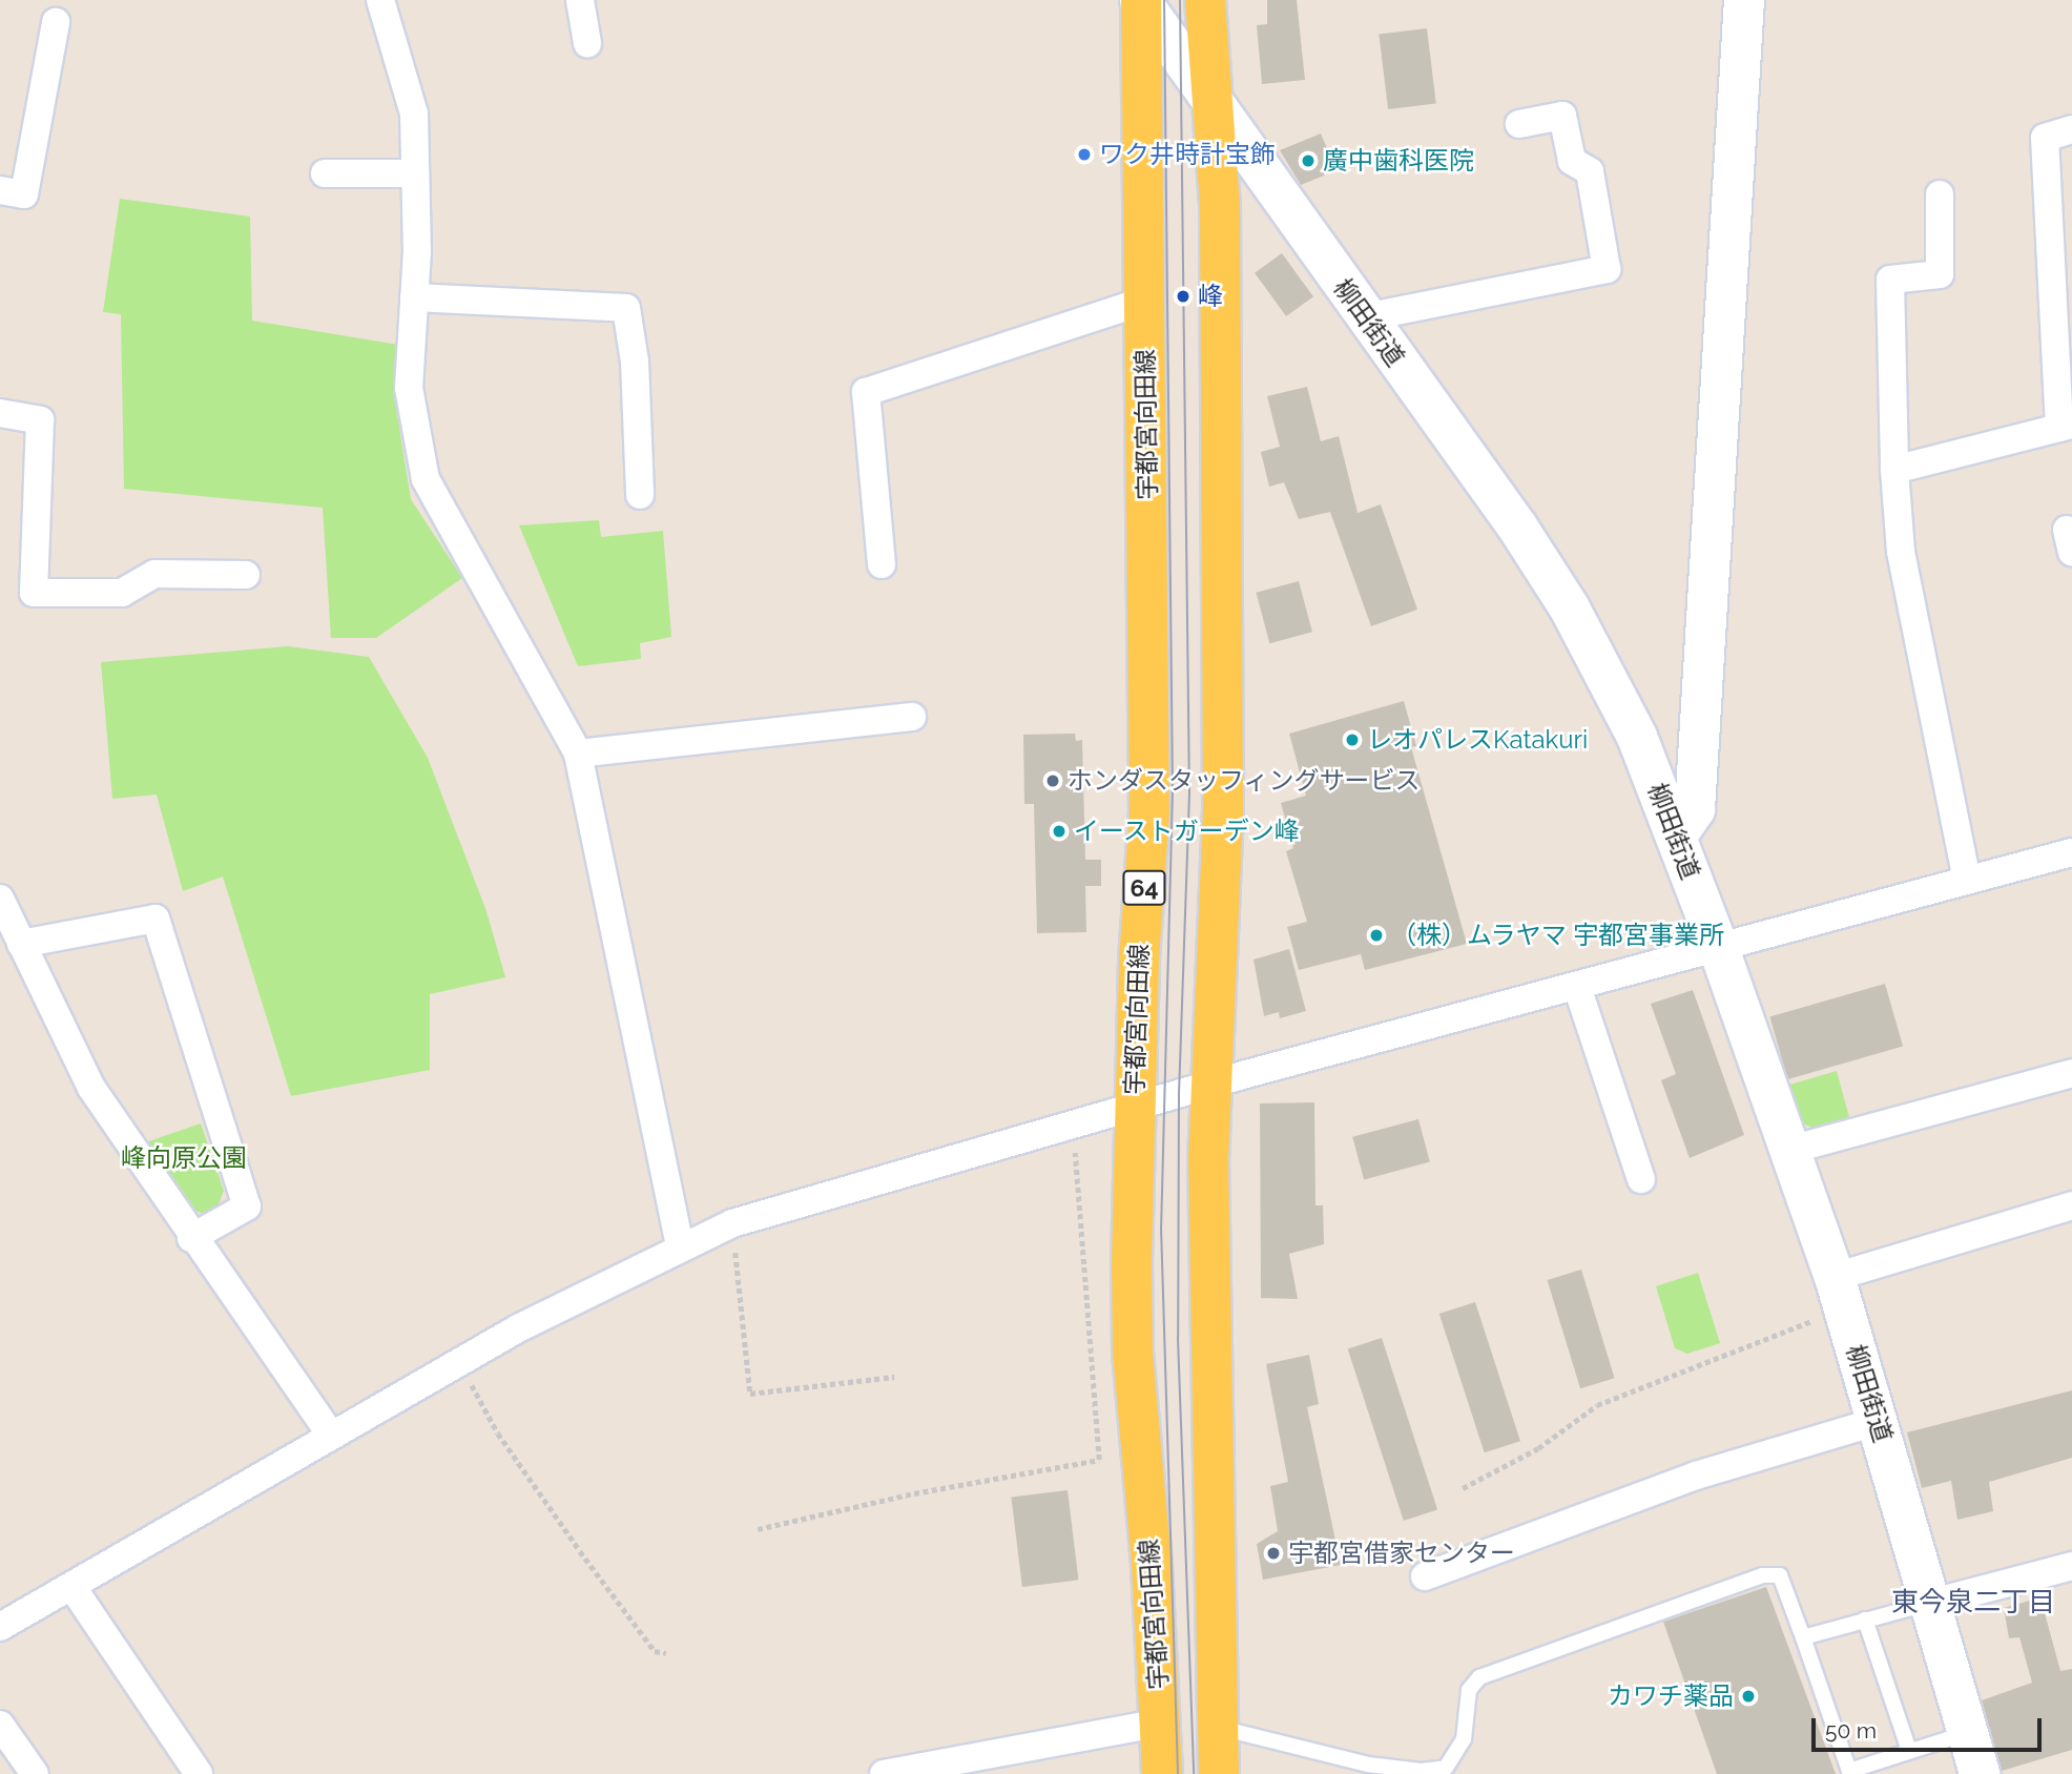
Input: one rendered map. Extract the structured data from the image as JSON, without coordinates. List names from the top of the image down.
{
  "streets": {
    "main road": ["宇都宮向田線", "64"],
    "street": ["柳田街道"]
  },
  "crossings": [
    ["柳田街道", "宇都宮向田線"]
  ],
  "districts": ["東今泉二丁目"],
  "parks": ["峰向原公園"],
  "places": [
    "ワク井時計宝飾",
    "廣中歯科医院",
    "峰",
    "レオパレスKatakuri",
    "ホンダスタッフィングサービス",
    "イーストガーデン峰",
    "（株）ムラヤマ 宇都宮事業所",
    "宇都宮借家センター",
    "カワチ薬品"
  ],
  "scale_bar": "50 m"
}
